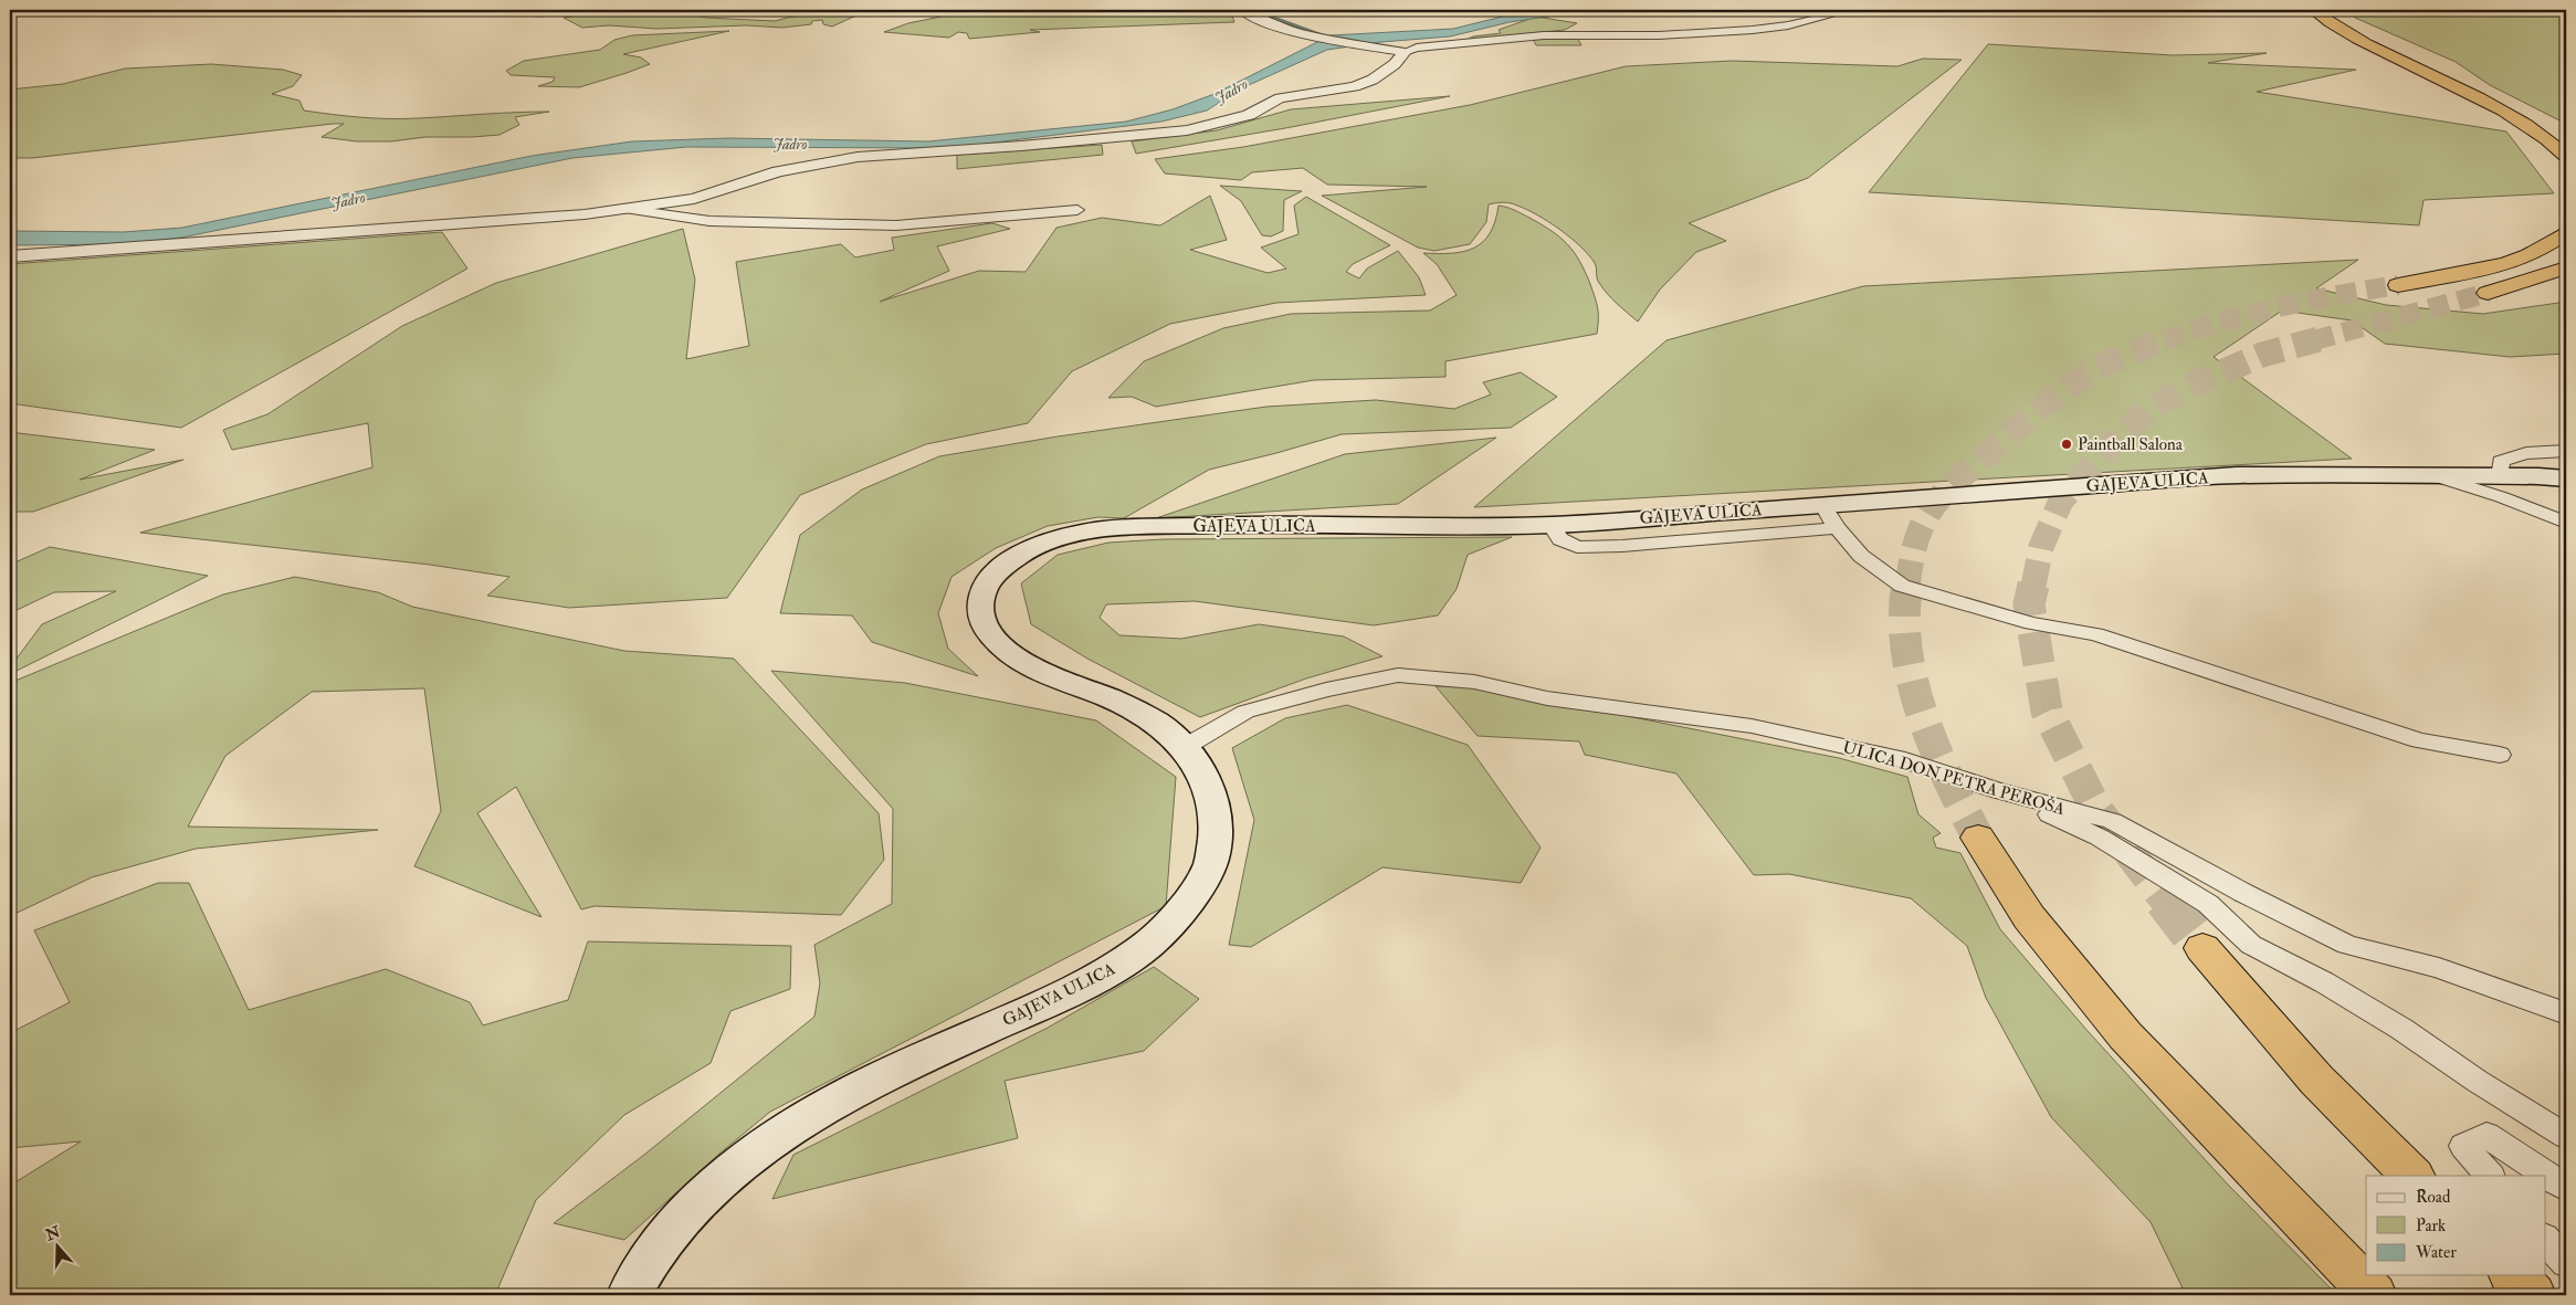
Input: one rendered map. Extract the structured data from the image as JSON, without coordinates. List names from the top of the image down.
{
  "streets": {
    "main road": ["GAJEVA ULICA"],
    "street": ["ULICA DON PETRA PEROŠA"]
  },
  "crossings": [
    ["GAJEVA ULICA", "ULICA DON PETRA PEROŠA"]
  ],
  "water": ["Jadro"],
  "places": ["Paintball Salona"],
  "legend": ["Road", "Park", "Water"],
  "north": "top"
}
